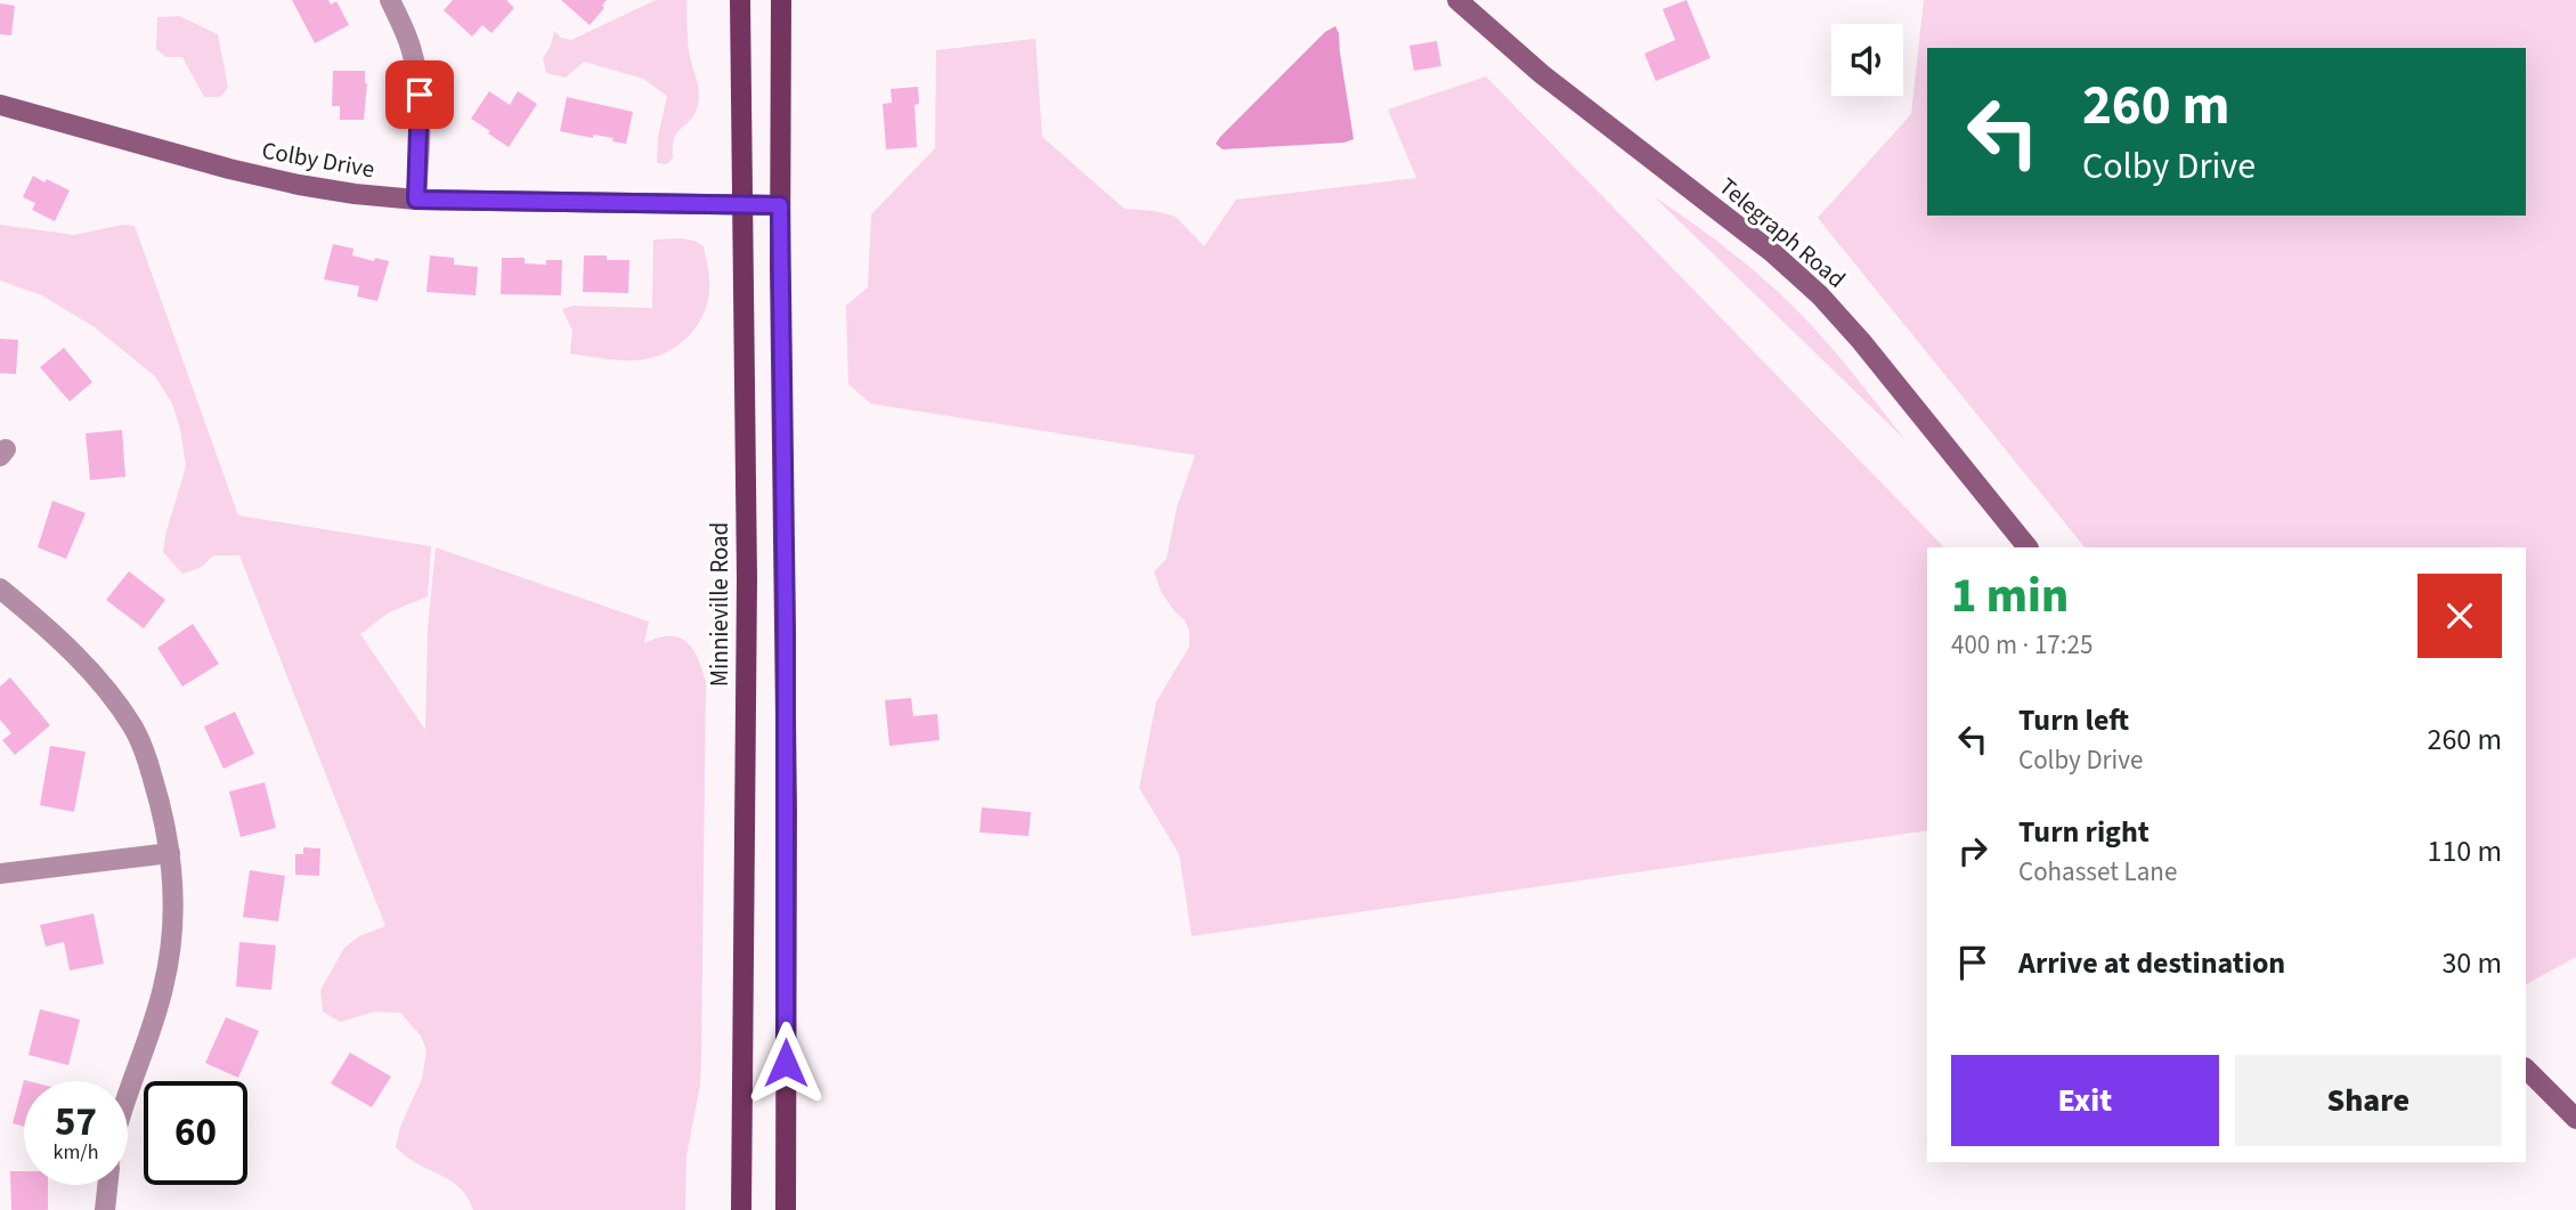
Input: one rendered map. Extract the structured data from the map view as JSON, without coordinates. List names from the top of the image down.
{
  "streets": {
    "main road": ["Colby Drive", "Telegraph Road", "Minnieville Road"]
  },
  "crossings": [
    ["Colby Drive", "Minnieville Road"]
  ],
  "page": {
    "turn": ["260 m", "Colby Drive"],
    "heading": ["1 min", "400 m · 17:25"],
    "list": [
      {
        "name": "Turn left",
        "note": "Colby Drive",
        "value": "260 m"
      },
      {
        "name": "Turn right",
        "note": "Cohasset Lane",
        "value": "110 m"
      },
      {
        "name": "Arrive at destination",
        "value": "30 m"
      }
    ],
    "buttons": ["Exit", "Share"],
    "speed": "57 km/h",
    "limit": "60"
  }
}
